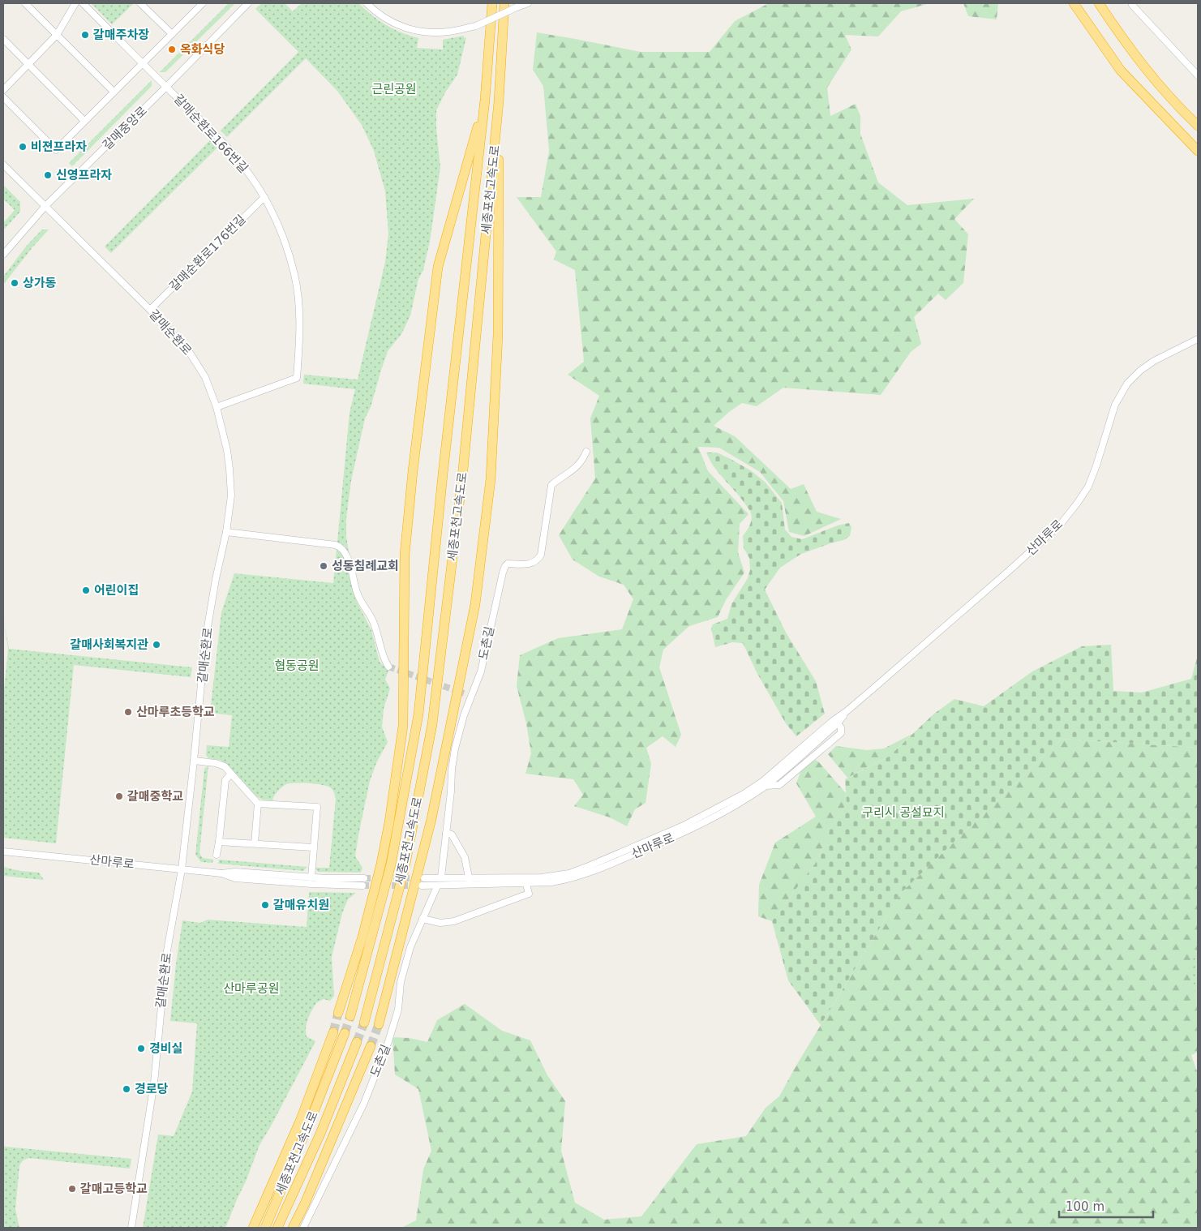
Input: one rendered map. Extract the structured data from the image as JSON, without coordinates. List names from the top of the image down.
{
  "streets": {
    "highway": ["세종포천고속도로"],
    "street": [
      "갈매중앙로",
      "갈매순환로166번길",
      "갈매순환로176번길",
      "갈매순환로",
      "산마루로",
      "도촌길"
    ]
  },
  "crossings": [
    ["갈매중앙로", "갈매순환로166번길"],
    ["갈매중앙로", "갈매순환로"],
    ["갈매순환로166번길", "갈매순환로176번길"],
    ["갈매순환로166번길", "갈매순환로"],
    ["갈매순환로176번길", "갈매순환로"],
    ["갈매순환로", "산마루로"],
    ["산마루로", "도촌길"]
  ],
  "parks": [
    "근린공원",
    "협동공원",
    "구리시 공설묘지",
    "산마루공원"
  ],
  "places": [
    "갈매주차장",
    "옥화식당",
    "비젼프라자",
    "신영프라자",
    "상가동",
    "성동침례교회",
    "어린이집",
    "갈매사회복지관",
    "산마루초등학교",
    "갈매중학교",
    "갈매유치원",
    "경비실",
    "경로당",
    "갈매고등학교"
  ],
  "scale_bar": "100 m"
}
